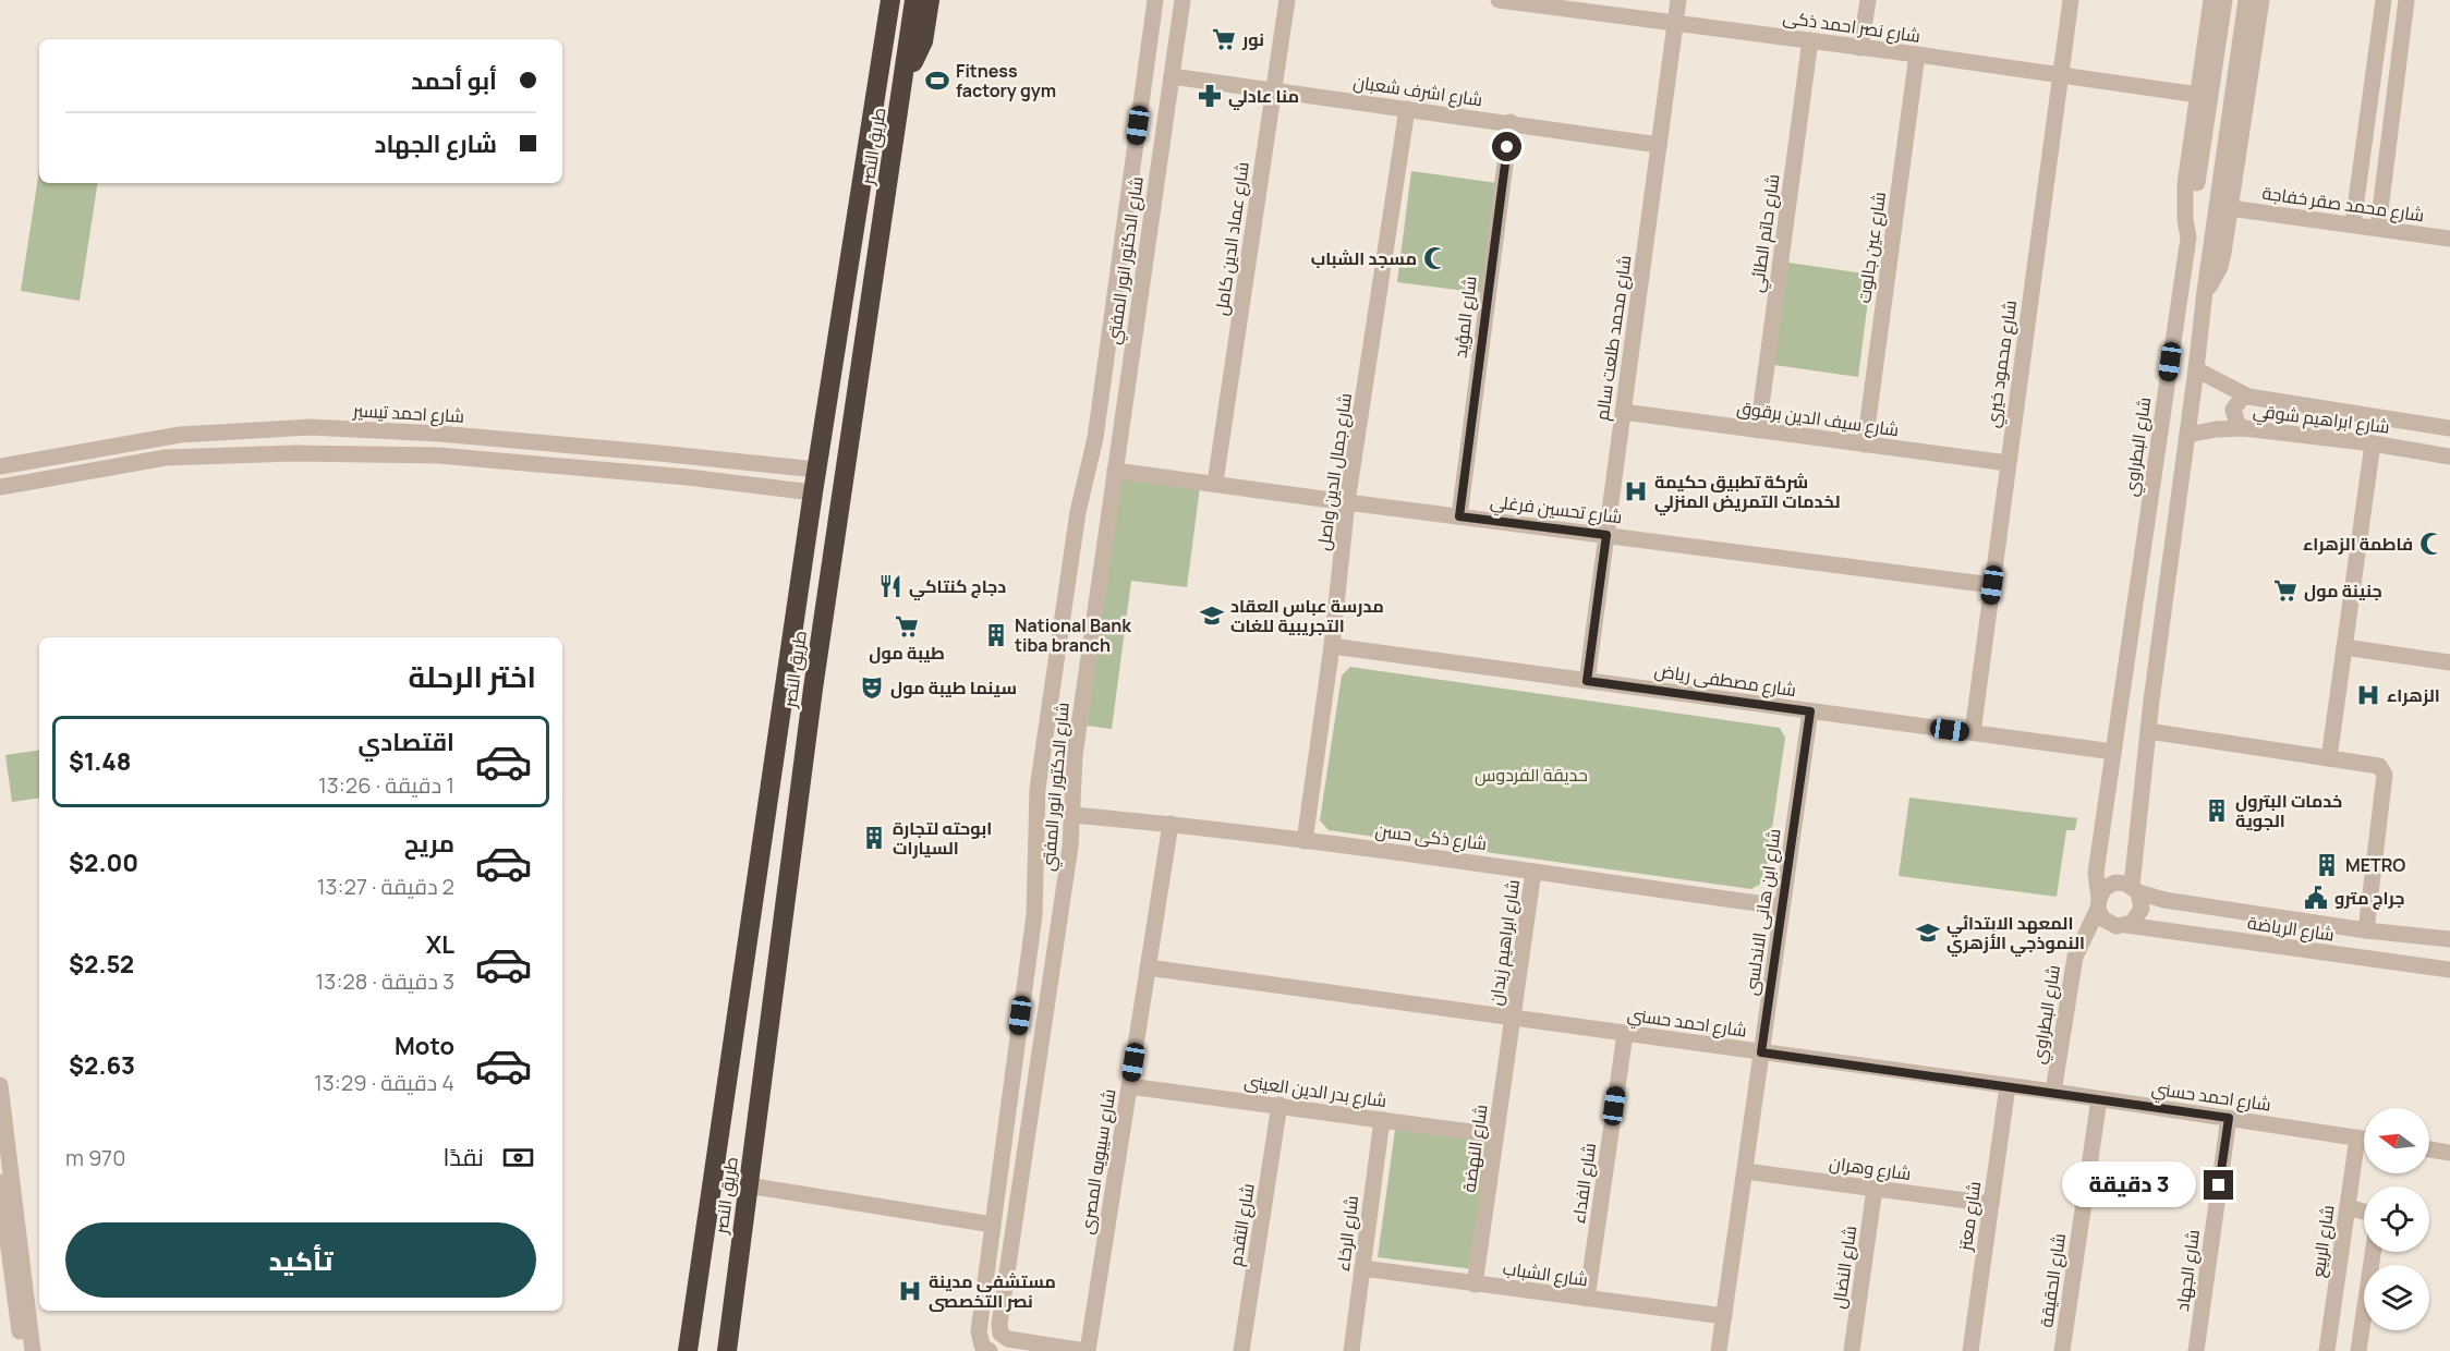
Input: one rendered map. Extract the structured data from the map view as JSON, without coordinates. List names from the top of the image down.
{
  "streets": {
    "highway": ["طريق النصر"],
    "street": [
      "شارع نصر احمد ذكى",
      "شارع اشرف شعبان",
      "شارع محمد صقر خفاجة",
      "شارع حاتم الطائي",
      "شارع عماد الدين كامل",
      "شارع عين جالوت",
      "شارع الدكتور انور المفتي",
      "شارع المؤيد",
      "شارع محمد طلعت سالم",
      "شارع محمود خيري",
      "شارع احمد تيسير",
      "شارع سيف الدين برقوق",
      "شارع ابراهيم شوقي",
      "شارع البطراوي",
      "شارع جمال الدين واصل",
      "شارع تحسين فرغلي",
      "شارع مصطفى رياض",
      "شارع ذكى حسن",
      "شارع ابن هانى الاندلسى",
      "شارع الرياضة",
      "شارع ابراهيم زيدان",
      "شارع احمد حسني",
      "شارع بدر الدين العينى",
      "شارع النهضة",
      "شارع سيبويه المصرى",
      "شارع وهران",
      "شارع الفداء",
      "شارع معتز",
      "شارع التقدم",
      "شارع الرخاء",
      "شارع الربيع",
      "شارع النضال",
      "شارع الجهاد",
      "شارع الشباب",
      "شارع الحقيقة"
    ]
  },
  "crossings": [
    ["شارع نصر احمد ذكى", "شارع حاتم الطائي"],
    ["شارع نصر احمد ذكى", "شارع عين جالوت"],
    ["شارع نصر احمد ذكى", "شارع محمد طلعت سالم"],
    ["شارع نصر احمد ذكى", "شارع محمود خيري"],
    ["شارع نصر احمد ذكى", "شارع البطراوي"],
    ["شارع اشرف شعبان", "شارع عماد الدين كامل"],
    ["شارع اشرف شعبان", "شارع الدكتور انور المفتي"],
    ["شارع اشرف شعبان", "شارع المؤيد"],
    ["شارع اشرف شعبان", "شارع محمد طلعت سالم"],
    ["شارع اشرف شعبان", "شارع جمال الدين واصل"],
    ["طريق النصر", "شارع احمد تيسير"],
    ["شارع حاتم الطائي", "شارع سيف الدين برقوق"],
    ["شارع عماد الدين كامل", "شارع تحسين فرغلي"],
    ["شارع عين جالوت", "شارع سيف الدين برقوق"],
    ["شارع الدكتور انور المفتي", "شارع تحسين فرغلي"],
    ["شارع الدكتور انور المفتي", "شارع ذكى حسن"],
    ["شارع الدكتور انور المفتي", "شارع سيبويه المصرى"],
    ["شارع المؤيد", "شارع تحسين فرغلي"],
    ["شارع محمد طلعت سالم", "شارع سيف الدين برقوق"],
    ["شارع محمد طلعت سالم", "شارع تحسين فرغلي"],
    ["شارع محمد طلعت سالم", "شارع مصطفى رياض"],
    ["شارع محمود خيري", "شارع سيف الدين برقوق"],
    ["شارع محمود خيري", "شارع تحسين فرغلي"],
    ["شارع محمود خيري", "شارع مصطفى رياض"],
    ["شارع البطراوي", "شارع مصطفى رياض"],
    ["شارع البطراوي", "شارع الرياضة"],
    ["شارع البطراوي", "شارع احمد حسني"],
    ["شارع جمال الدين واصل", "شارع تحسين فرغلي"],
    ["شارع جمال الدين واصل", "شارع مصطفى رياض"],
    ["شارع جمال الدين واصل", "شارع ذكى حسن"],
    ["شارع مصطفى رياض", "شارع ابن هانى الاندلسى"],
    ["شارع ذكى حسن", "شارع ابن هانى الاندلسى"],
    ["شارع ذكى حسن", "شارع ابراهيم زيدان"],
    ["شارع ذكى حسن", "شارع سيبويه المصرى"],
    ["شارع ابن هانى الاندلسى", "شارع احمد حسني"],
    ["شارع ابن هانى الاندلسى", "شارع وهران"],
    ["شارع ابن هانى الاندلسى", "شارع الشباب"],
    ["شارع ابراهيم زيدان", "شارع احمد حسني"],
    ["شارع ابراهيم زيدان", "شارع النهضة"],
    ["شارع احمد حسني", "شارع النهضة"],
    ["شارع احمد حسني", "شارع سيبويه المصرى"],
    ["شارع احمد حسني", "شارع الفداء"],
    ["شارع احمد حسني", "شارع معتز"],
    ["شارع احمد حسني", "شارع الربيع"],
    ["شارع احمد حسني", "شارع الجهاد"],
    ["شارع احمد حسني", "شارع الحقيقة"],
    ["شارع بدر الدين العينى", "شارع النهضة"],
    ["شارع بدر الدين العينى", "شارع سيبويه المصرى"],
    ["شارع بدر الدين العينى", "شارع التقدم"],
    ["شارع بدر الدين العينى", "شارع الرخاء"],
    ["شارع النهضة", "شارع الشباب"],
    ["شارع وهران", "شارع معتز"],
    ["شارع وهران", "شارع النضال"],
    ["شارع الفداء", "شارع الشباب"],
    ["شارع الرخاء", "شارع الشباب"]
  ],
  "parks": ["حديقة الفردوس"],
  "places": {
    "supermarket": ["نور", "جنينة مول", "طيبة مول"],
    "sports": ["Fitness factory gym"],
    "pharmacy": ["منا عادلي"],
    "mosque": ["مسجد الشباب", "فاطمة الزهراء"],
    "hospital": ["شركة تطبيق حكيمة لخدمات التمريض المنزلي", "الزهراء", "مستشفى مدينة نصر التخصصى"],
    "restaurant": ["دجاج كنتاكي"],
    "school or university": ["مدرسة عباس العقاد التجريبية للغات", "المعهد الابتدائي النموذجي الأزهري"],
    "building": [
      "National Bank tiba branch",
      "خدمات البترول الجوية",
      "ابوحته لتجارة السيارات",
      "METRO"
    ],
    "theatre": ["سينما طيبة مول"],
    "public building": ["جراج مترو"]
  },
  "north": "left",
  "page": {
    "banner": ["أبو أحمد", "شارع الجهاد"],
    "heading": "اختر الرحلة",
    "list": [
      {
        "name": "اقتصادي",
        "note": "1 دقيقة · 13:26",
        "value": "$1.48"
      },
      {
        "name": "مريح",
        "note": "2 دقيقة · 13:27",
        "value": "$2.00"
      },
      {
        "name": "XL",
        "note": "3 دقيقة · 13:28",
        "value": "$2.52"
      },
      {
        "name": "Moto",
        "note": "4 دقيقة · 13:29",
        "value": "$2.63"
      }
    ],
    "pay": ["نقدًا", "970 m"],
    "bubble": "3 دقيقة",
    "buttons": "تأكيد"
  }
}
